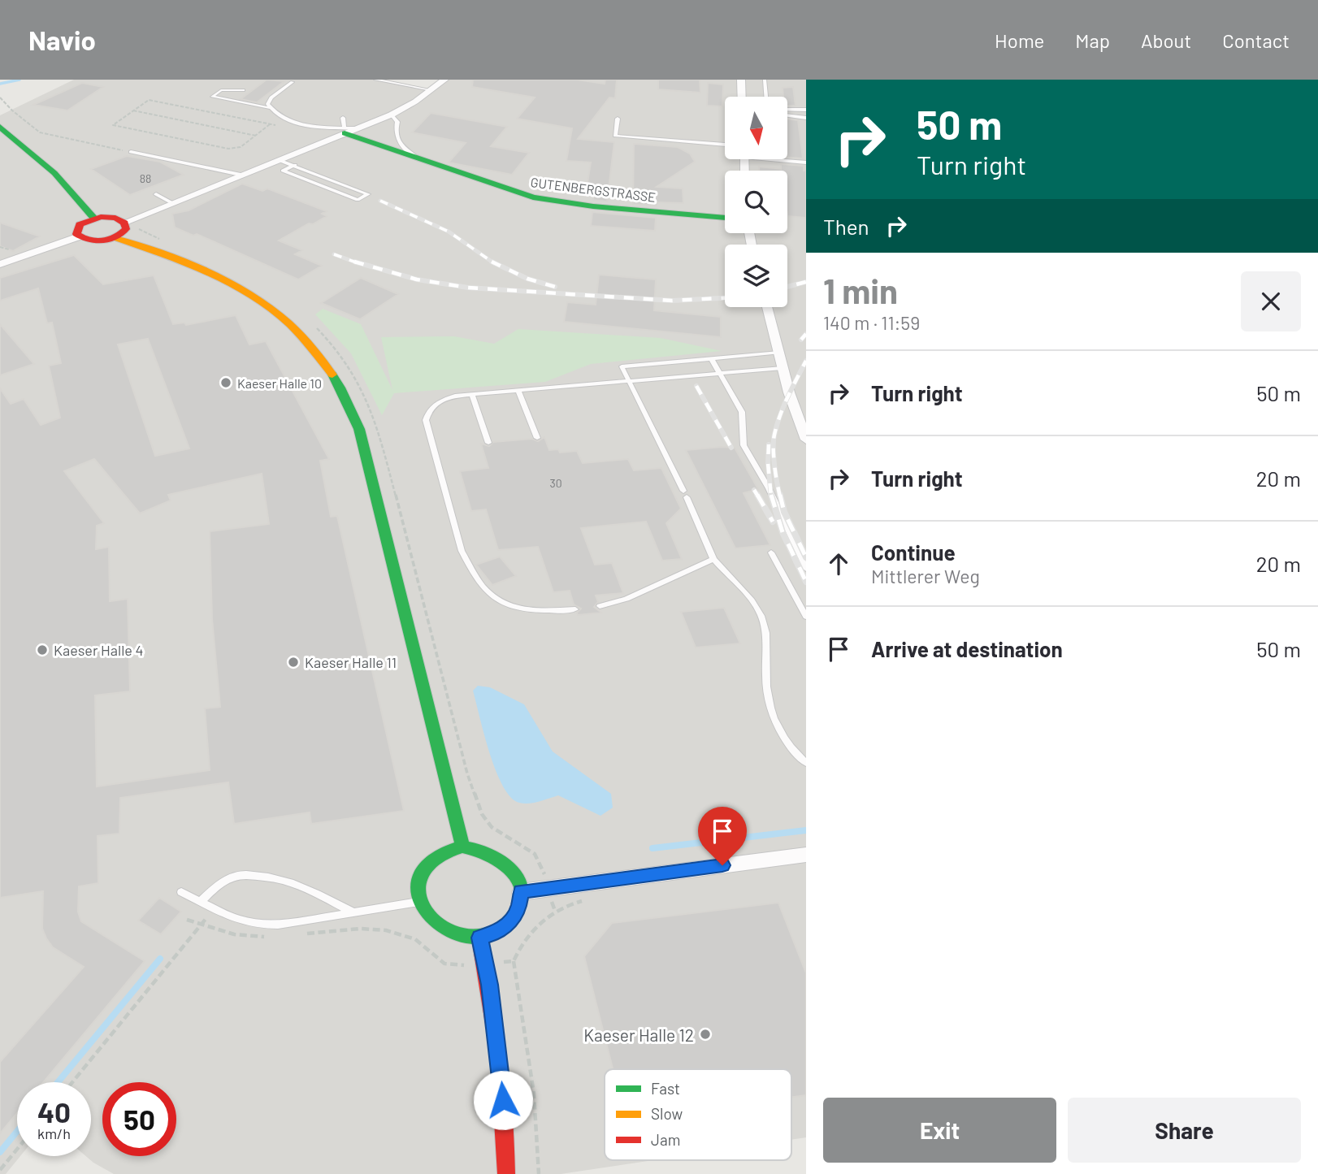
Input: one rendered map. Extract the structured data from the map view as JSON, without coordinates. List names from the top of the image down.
{
  "streets": {
    "main road": ["GUTENBERGSTRASSE"]
  },
  "places": [
    "Kaeser Halle 10",
    "Kaeser Halle 4",
    "Kaeser Halle 11",
    "Kaeser Halle 12"
  ],
  "house_numbers": ["88", "30"],
  "legend": ["Fast", "Slow", "Jam"],
  "north": "bottom",
  "page": {
    "header": "Navio",
    "nav": [
      "Home",
      "Map",
      "About",
      "Contact"
    ],
    "turn": ["50 m", "Turn right"],
    "then": "Then",
    "heading": ["1 min", "140 m · 11:59"],
    "list": [
      {
        "name": "Turn right",
        "value": "50 m"
      },
      {
        "name": "Turn right",
        "value": "20 m"
      },
      {
        "name": "Continue",
        "note": "Mittlerer Weg",
        "value": "20 m"
      },
      {
        "name": "Arrive at destination",
        "value": "50 m"
      }
    ],
    "speed": "40 km/h",
    "limit": "50",
    "buttons": ["Exit", "Share"]
  }
}
